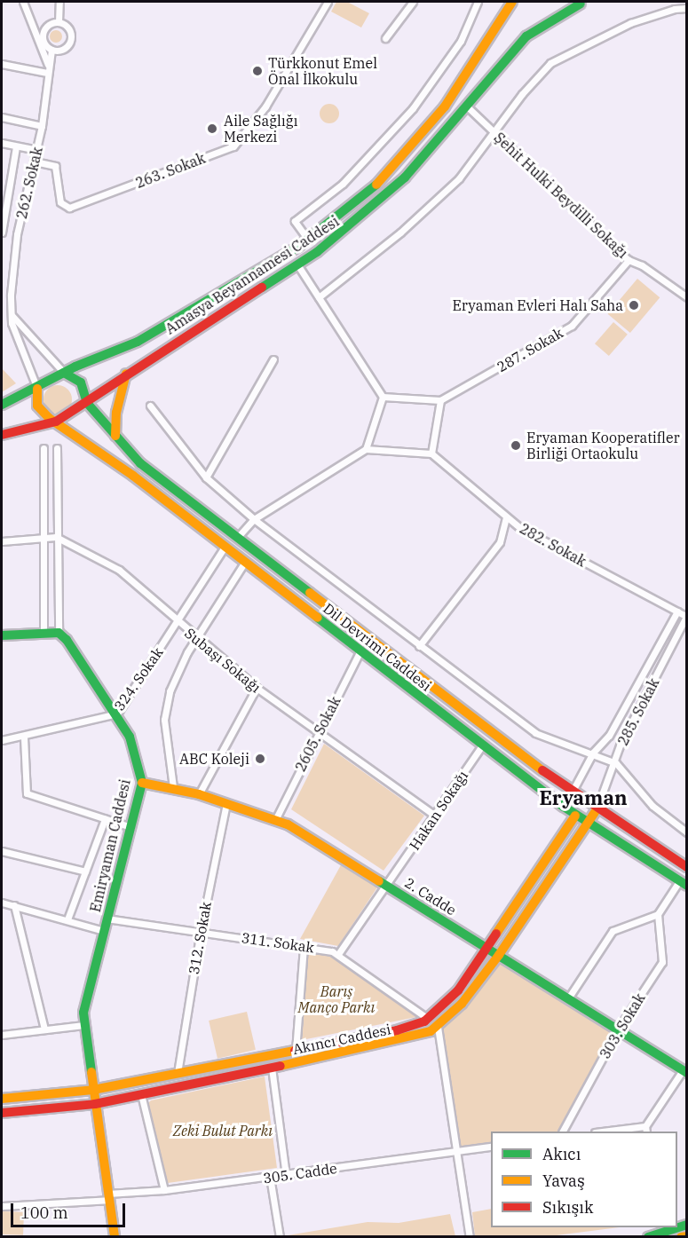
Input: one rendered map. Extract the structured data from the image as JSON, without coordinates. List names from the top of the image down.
{
  "streets": {
    "main road": [
      "Amasya Beyannamesi Caddesi",
      "Dil Devrimi Caddesi",
      "Emiryaman Caddesi",
      "2. Cadde",
      "Akıncı Caddesi"
    ],
    "street": [
      "263. Sokak",
      "262. Sokak",
      "Şehit Hulki Beydilli Sokağı",
      "287. Sokak",
      "282. Sokak",
      "Subaşı Sokağı",
      "324. Sokak",
      "285. Sokak",
      "2605. Sokak",
      "Hakan Sokağı",
      "312. Sokak",
      "311. Sokak",
      "303. Sokak",
      "305. Cadde"
    ]
  },
  "crossings": [
    ["263. Sokak", "262. Sokak"],
    ["262. Sokak", "Amasya Beyannamesi Caddesi"],
    ["262. Sokak", "Dil Devrimi Caddesi"],
    ["Şehit Hulki Beydilli Sokağı", "Amasya Beyannamesi Caddesi"],
    ["Şehit Hulki Beydilli Sokağı", "287. Sokak"],
    ["Amasya Beyannamesi Caddesi", "Dil Devrimi Caddesi"],
    ["282. Sokak", "285. Sokak"],
    ["Dil Devrimi Caddesi", "324. Sokak"],
    ["Dil Devrimi Caddesi", "285. Sokak"],
    ["Dil Devrimi Caddesi", "2605. Sokak"],
    ["Dil Devrimi Caddesi", "Hakan Sokağı"],
    ["Dil Devrimi Caddesi", "Akıncı Caddesi"],
    ["Subaşı Sokağı", "324. Sokak"],
    ["Subaşı Sokağı", "2605. Sokak"],
    ["Subaşı Sokağı", "Hakan Sokağı"],
    ["324. Sokak", "Emiryaman Caddesi"],
    ["285. Sokak", "Akıncı Caddesi"],
    ["2605. Sokak", "2. Cadde"],
    ["Hakan Sokağı", "2. Cadde"],
    ["Hakan Sokağı", "311. Sokak"],
    ["Emiryaman Caddesi", "2. Cadde"],
    ["Emiryaman Caddesi", "311. Sokak"],
    ["Emiryaman Caddesi", "Akıncı Caddesi"],
    ["Emiryaman Caddesi", "305. Cadde"],
    ["2. Cadde", "312. Sokak"],
    ["2. Cadde", "303. Sokak"],
    ["2. Cadde", "Akıncı Caddesi"],
    ["312. Sokak", "311. Sokak"],
    ["312. Sokak", "Akıncı Caddesi"],
    ["311. Sokak", "Akıncı Caddesi"]
  ],
  "districts": ["Eryaman"],
  "parks": ["Barış Manço Parkı", "Zeki Bulut Parkı"],
  "places": [
    "Türkkonut Emel Önal İlkokulu",
    "Aile Sağlığı Merkezi",
    "Eryaman Evleri Halı Saha",
    "Eryaman Kooperatifler Birliği Ortaokulu",
    "ABC Koleji"
  ],
  "legend": ["Akıcı", "Yavaş", "Sıkışık"],
  "scale_bar": "100 m"
}
